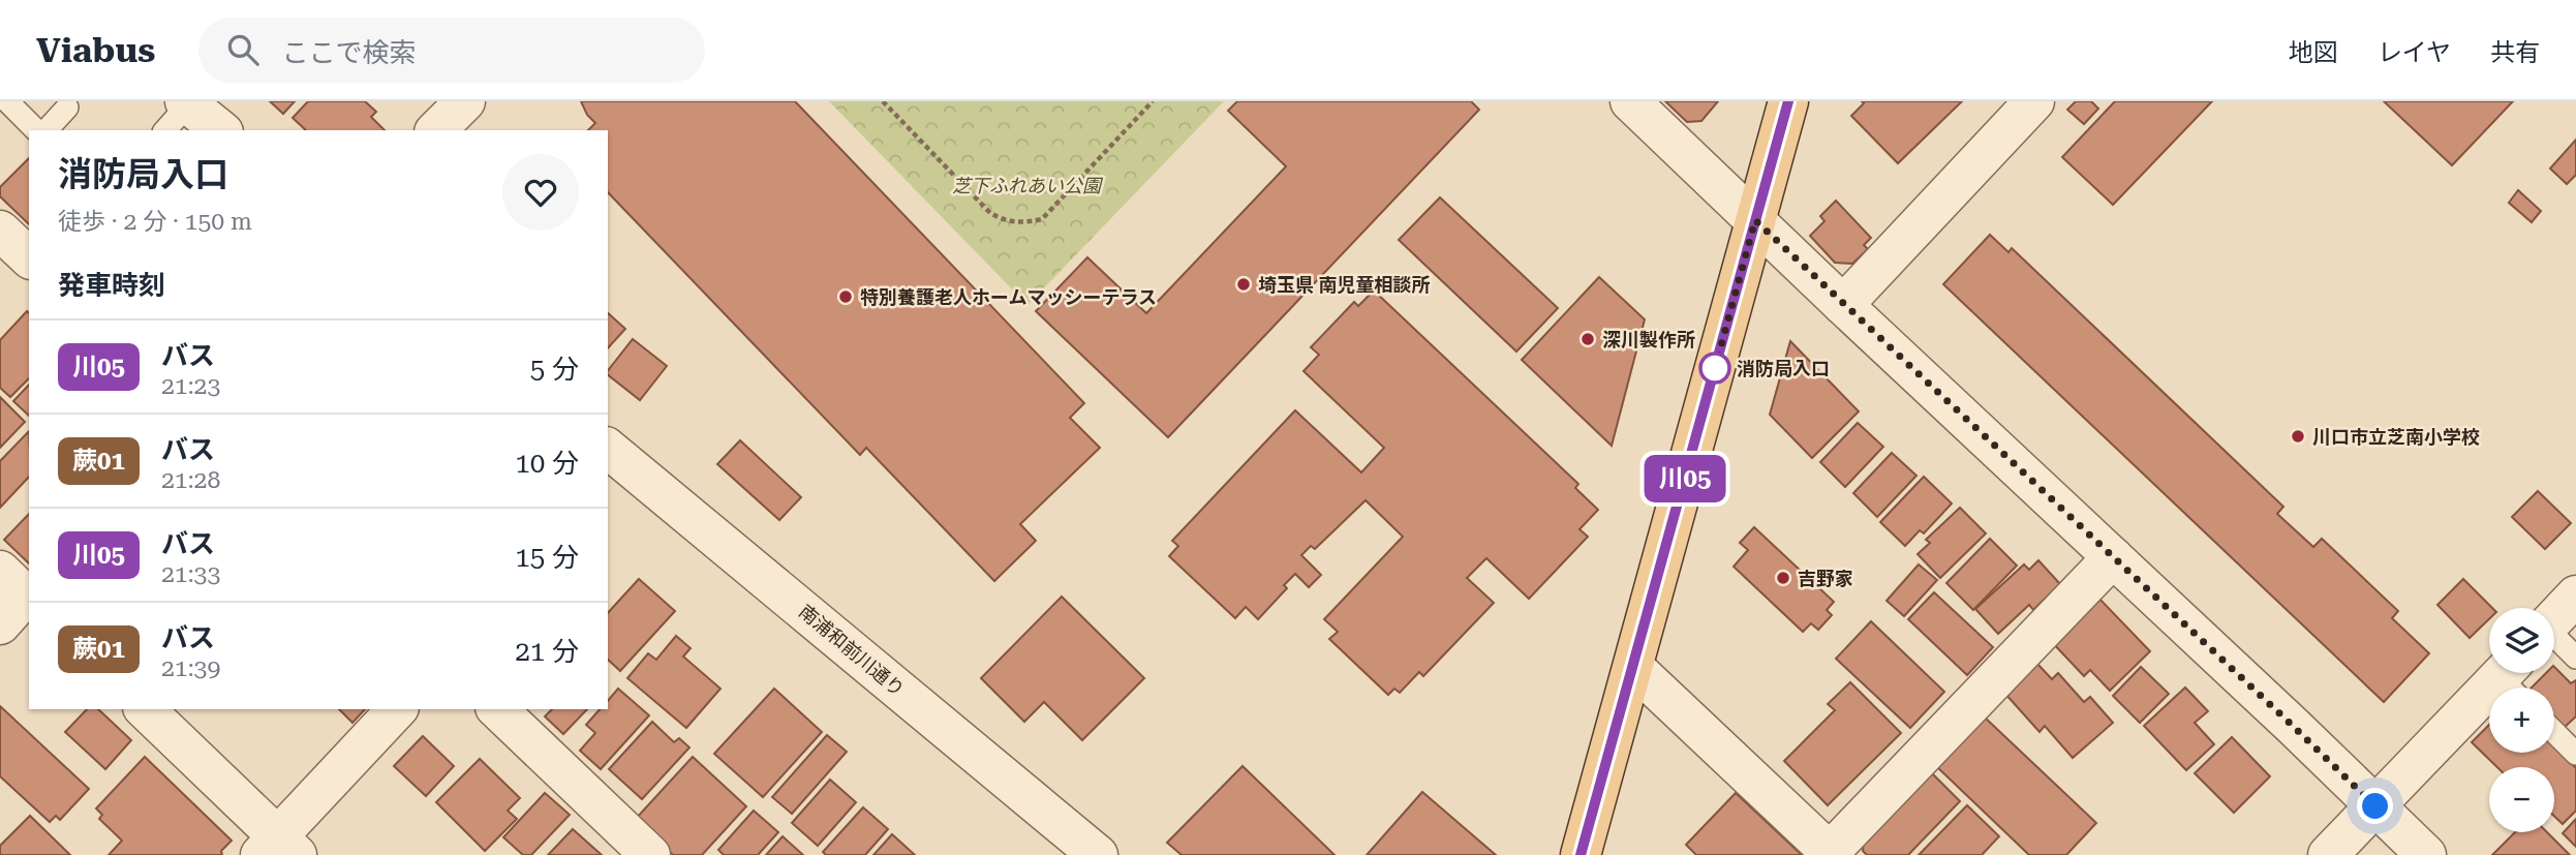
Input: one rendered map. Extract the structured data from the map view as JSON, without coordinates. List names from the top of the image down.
{
  "streets": {
    "street": ["南浦和前川通り"]
  },
  "parks": ["芝下ふれあい公園"],
  "places": [
    "埼玉県 南児童相談所",
    "特別養護老人ホームマッシーテラス",
    "深川製作所",
    "消防局入口",
    "川口市立芝南小学校",
    "吉野家"
  ],
  "lines": ["bus line 川05"],
  "page": {
    "header": "Viabus",
    "search": "ここで検索",
    "nav": ["地図", "レイヤ", "共有"],
    "on_map": "川05",
    "heading": [
      ["消防局入口", "徒歩 · 2 分 · 150 m"],
      "発車時刻"
    ],
    "list": [
      {
        "mark": "川05",
        "name": "バス",
        "note": "21:23",
        "value": "5 分"
      },
      {
        "mark": "蕨01",
        "name": "バス",
        "note": "21:28",
        "value": "10 分"
      },
      {
        "mark": "川05",
        "name": "バス",
        "note": "21:33",
        "value": "15 分"
      },
      {
        "mark": "蕨01",
        "name": "バス",
        "note": "21:39",
        "value": "21 分"
      }
    ],
    "map_buttons": ["+", "−"]
  }
}
